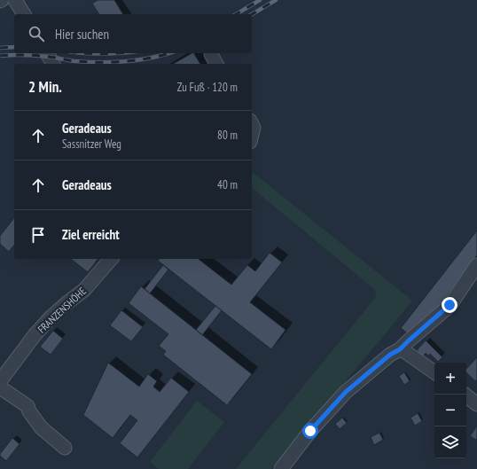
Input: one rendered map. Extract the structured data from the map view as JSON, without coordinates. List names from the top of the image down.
{
  "streets": {
    "street": ["FRANZENSHÖHE"]
  },
  "page": {
    "search": "Hier suchen",
    "heading": ["2 Min.", "Zu Fuß · 120 m"],
    "list": [
      ["Geradeaus", "Sassnitzer Weg", "80 m"],
      ["Geradeaus", "40 m"],
      "Ziel erreicht"
    ],
    "map_buttons": ["+", "−"]
  }
}
